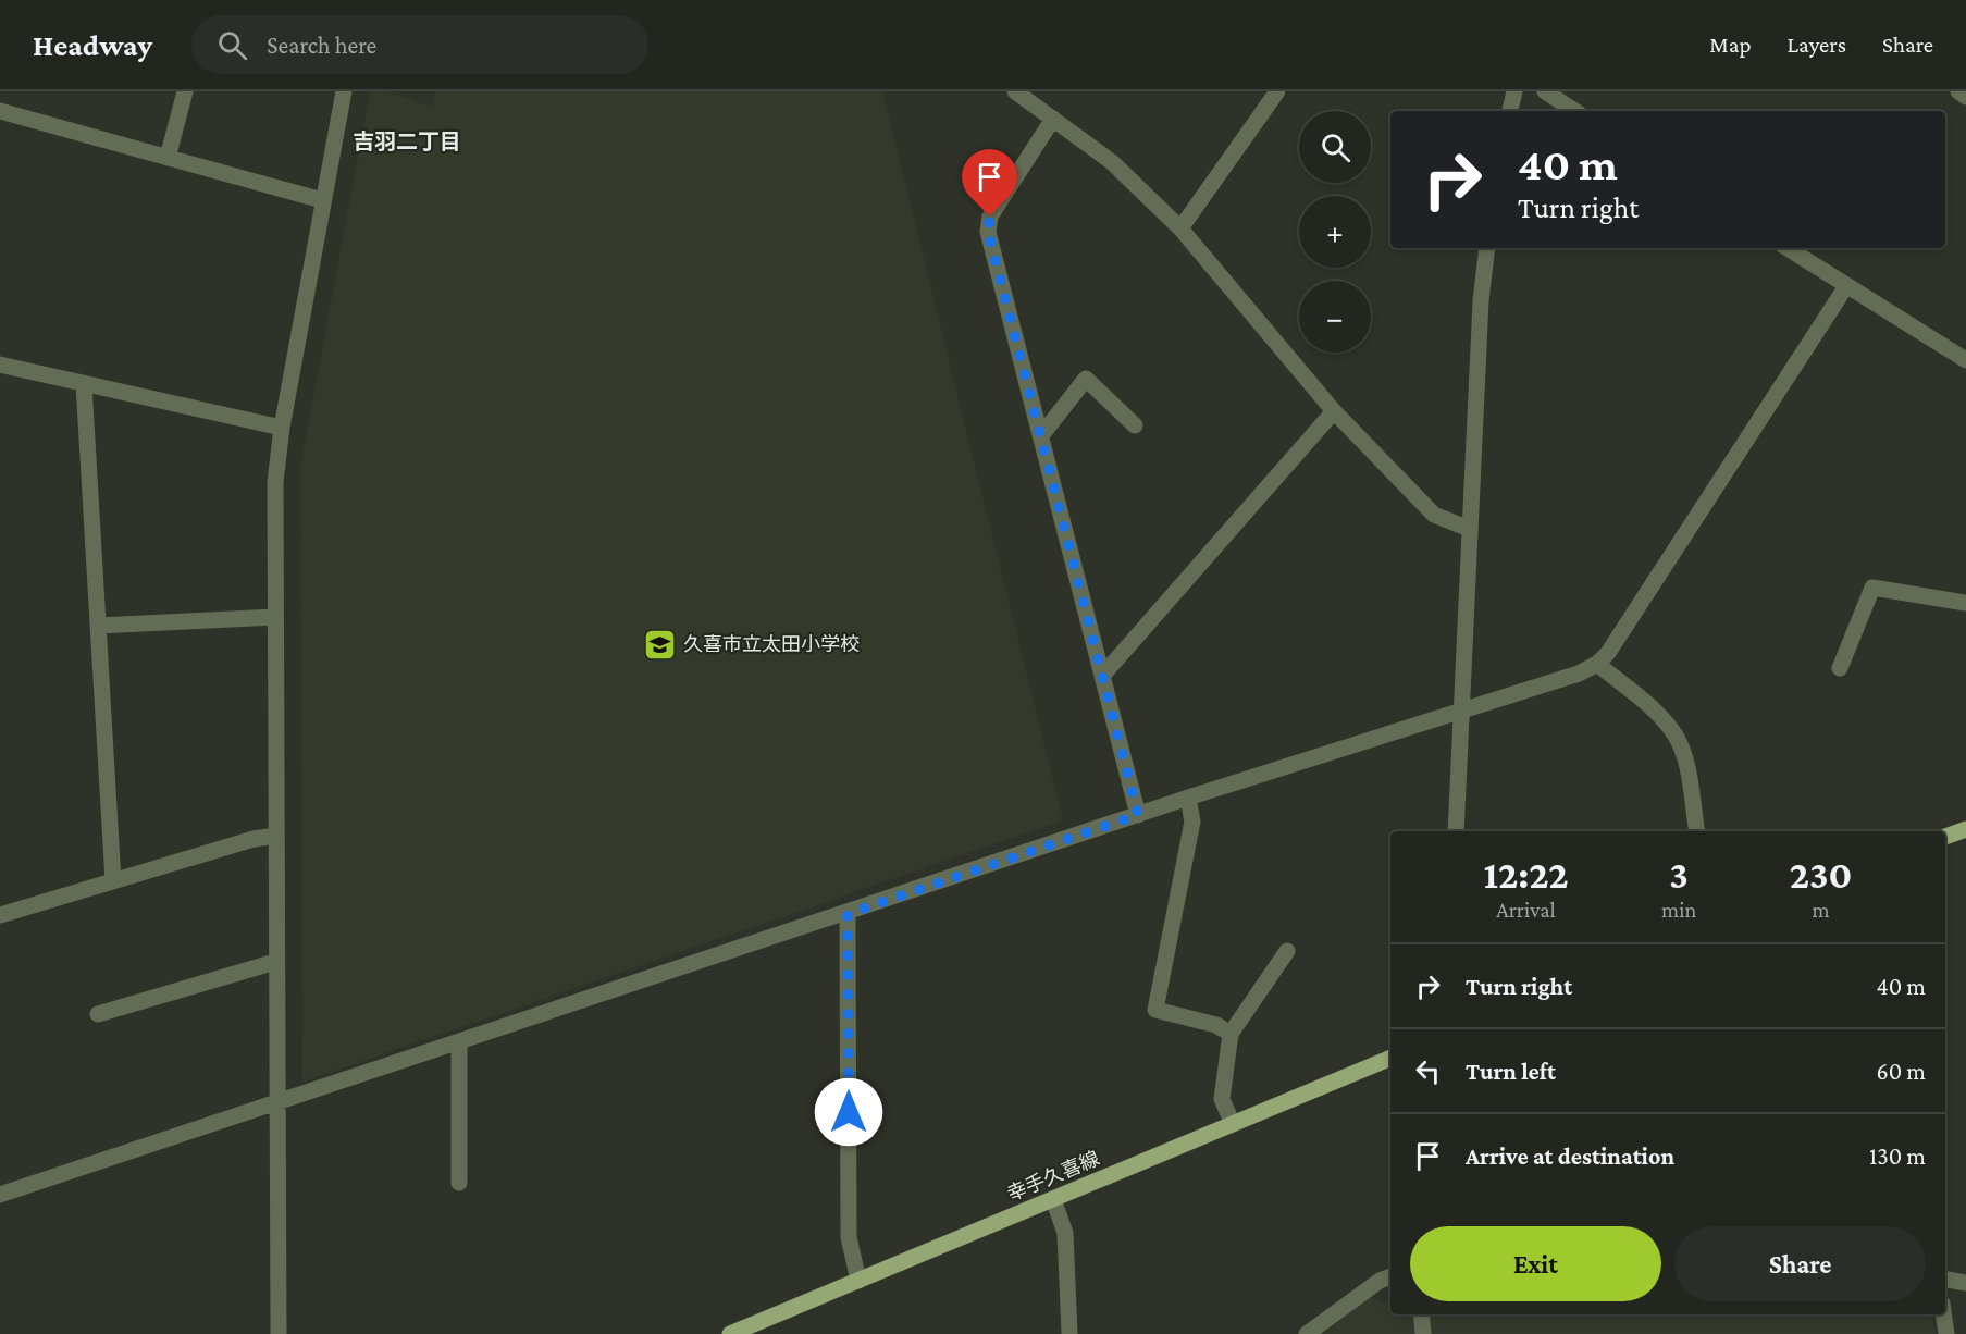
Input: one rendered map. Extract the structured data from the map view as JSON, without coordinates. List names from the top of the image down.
{
  "streets": {
    "main road": ["幸手久喜線"]
  },
  "districts": ["吉羽二丁目"],
  "places": {
    "school or university": ["久喜市立太田小学校"]
  },
  "page": {
    "header": "Headway",
    "search": "Search here",
    "nav": ["Map", "Layers", "Share"],
    "map_buttons": ["+", "−"],
    "turn": ["40 m", "Turn right"],
    "eta": [
      "12:22",
      "Arrival",
      "3",
      "min",
      "230",
      "m"
    ],
    "list": [
      {
        "name": "Turn right",
        "value": "40 m"
      },
      {
        "name": "Turn left",
        "value": "60 m"
      },
      {
        "name": "Arrive at destination",
        "value": "130 m"
      }
    ],
    "buttons": ["Exit", "Share"]
  }
}
